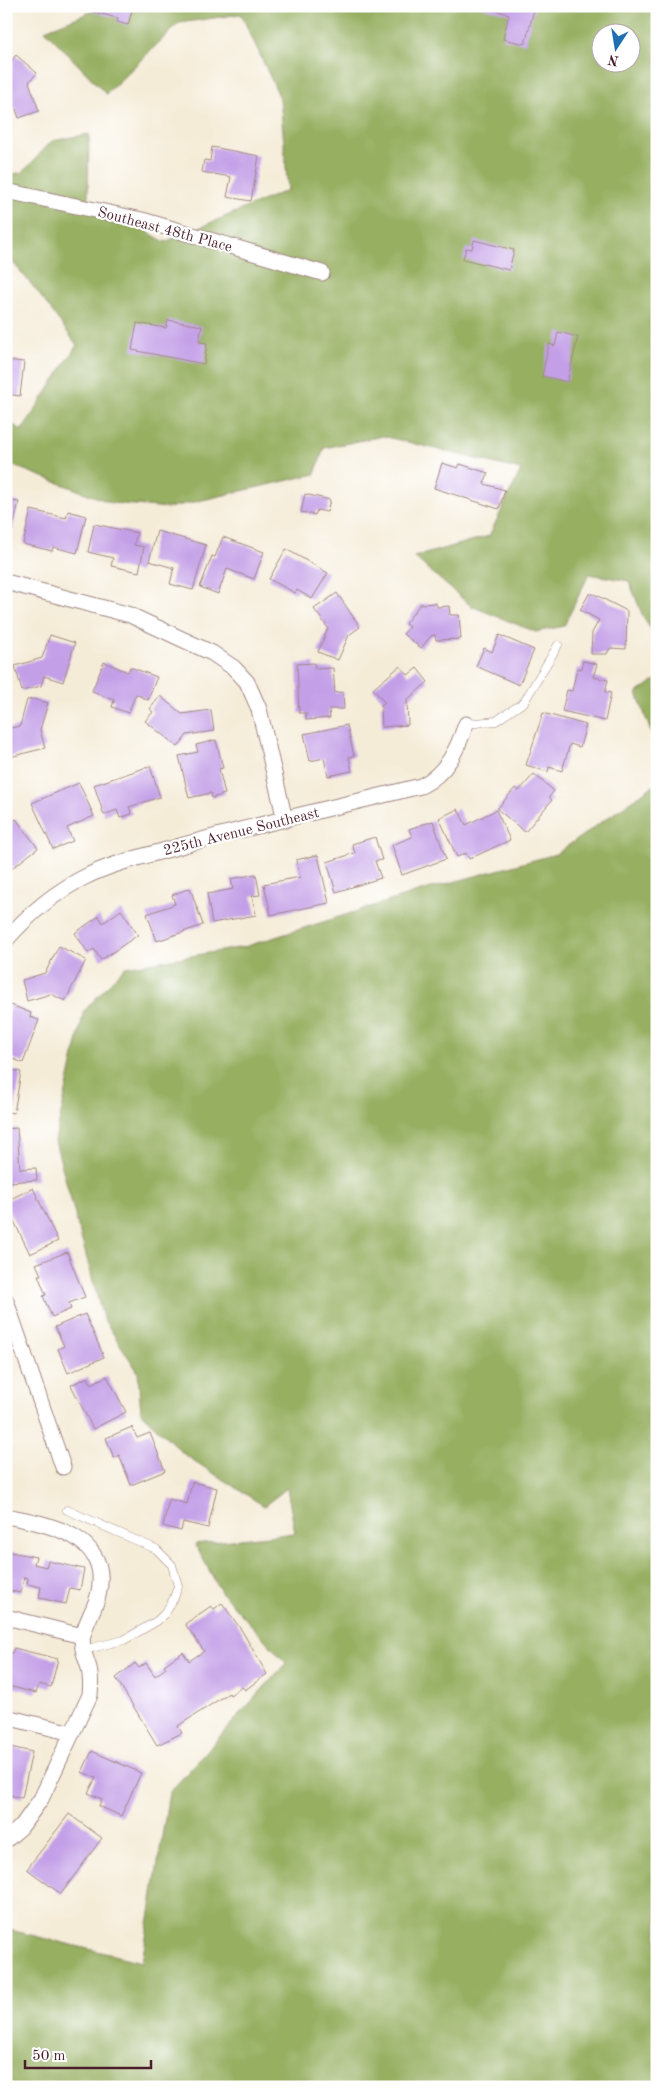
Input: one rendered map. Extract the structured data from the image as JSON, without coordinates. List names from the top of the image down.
{
  "streets": {
    "street": ["Southeast 48th Place", "225th Avenue Southeast"]
  },
  "scale_bar": "50 m",
  "north": "bottom"
}
